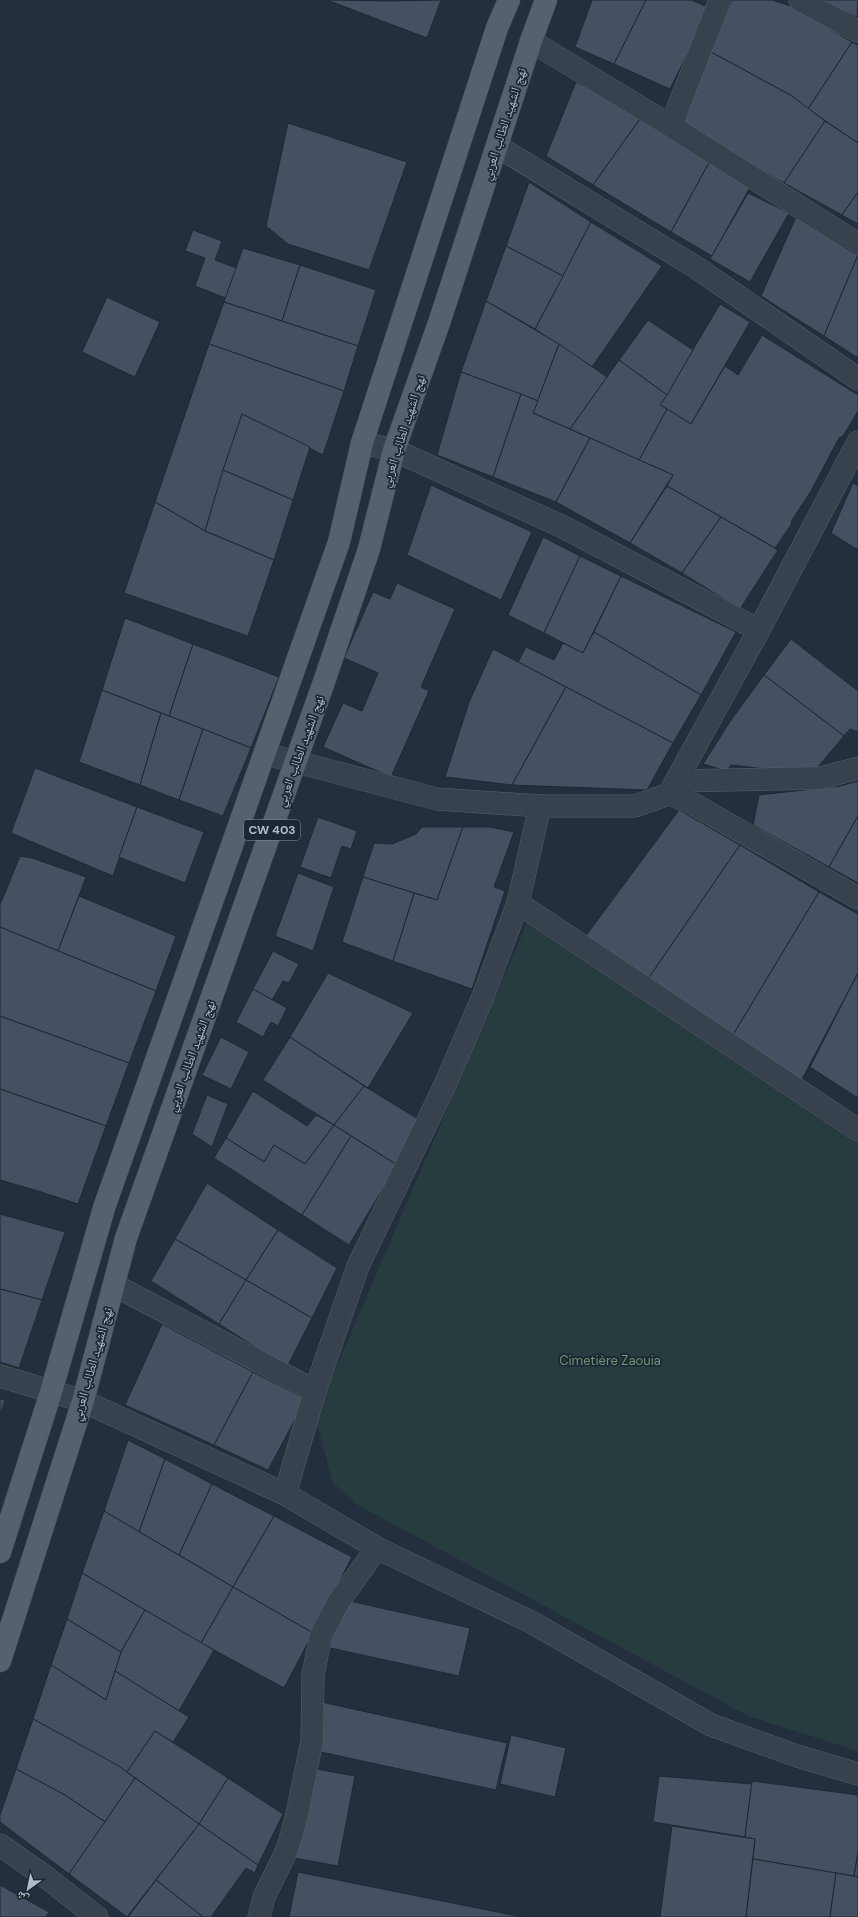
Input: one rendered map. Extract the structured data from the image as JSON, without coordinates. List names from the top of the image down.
{
  "streets": {
    "main road": ["نهج الشهيد الطالب العربي", "CW 403"]
  },
  "parks": ["Cimetière Zaouia"],
  "north": "bottom left"
}
